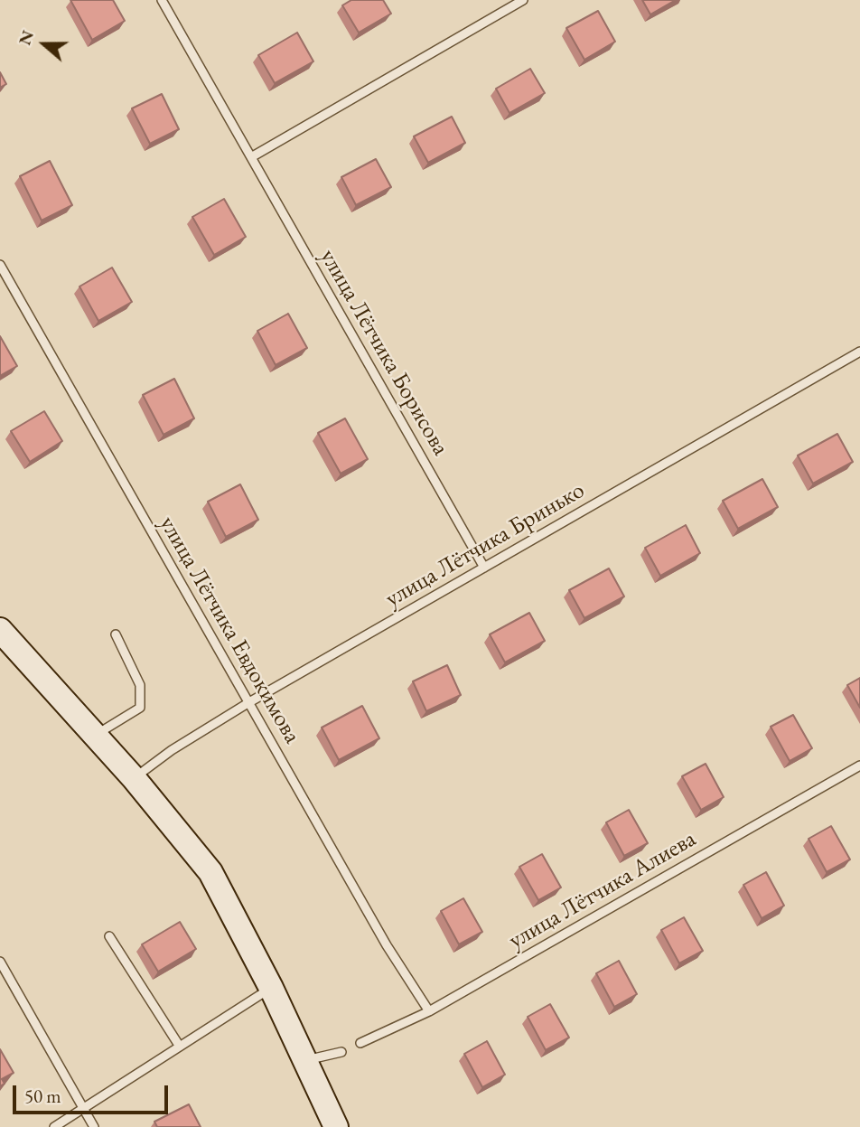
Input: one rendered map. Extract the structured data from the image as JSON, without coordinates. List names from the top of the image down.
{
  "streets": {
    "lane": [
      "улица Лётчика Борисова",
      "улица Лётчика Бринько",
      "улица Лётчика Евдокимова",
      "улица Лётчика Алиева"
    ]
  },
  "crossings": [
    ["улица Лётчика Борисова", "улица Лётчика Бринько"],
    ["улица Лётчика Бринько", "улица Лётчика Евдокимова"],
    ["улица Лётчика Евдокимова", "улица Лётчика Алиева"]
  ],
  "scale_bar": "50 m",
  "north": "left"
}
